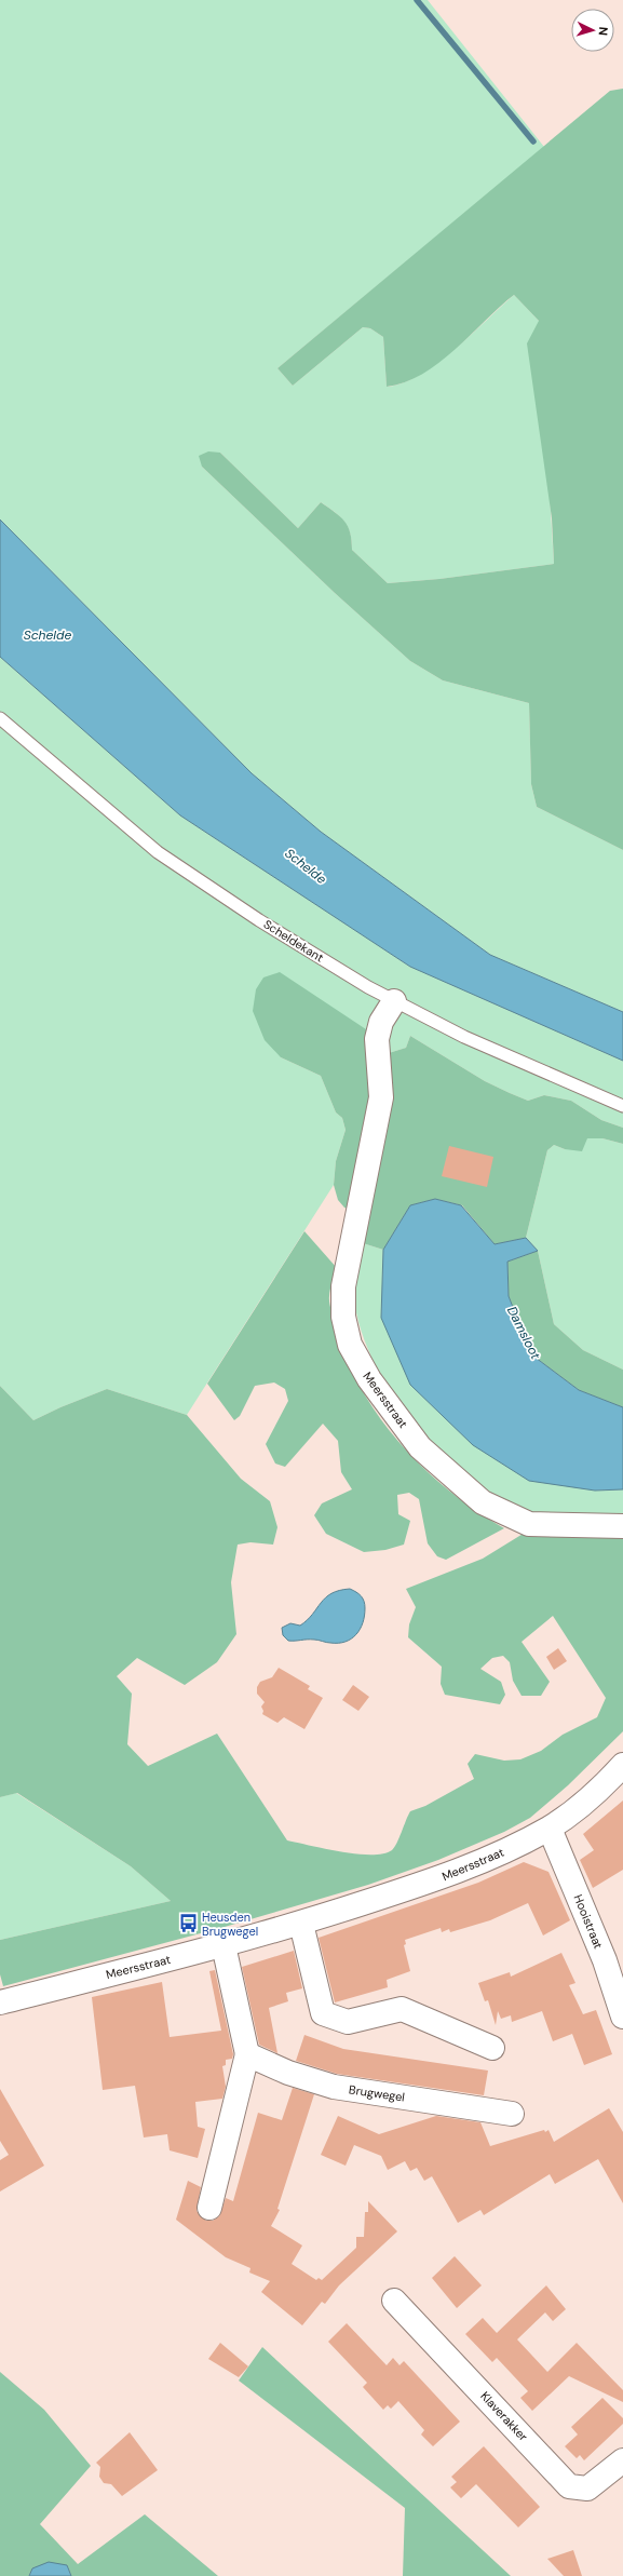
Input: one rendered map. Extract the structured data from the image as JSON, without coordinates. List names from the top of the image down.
{
  "streets": {
    "street": [
      "Meersstraat",
      "Hooistraat",
      "Brugwegel",
      "Klaverakker"
    ],
    "lane": ["Scheldekant"]
  },
  "crossings": [
    ["Scheldekant", "Meersstraat"],
    ["Meersstraat", "Hooistraat"]
  ],
  "water": ["Schelde", "Damsloot"],
  "places": {
    "bus stop": ["Heusden Brugwegel"]
  },
  "north": "right"
}
